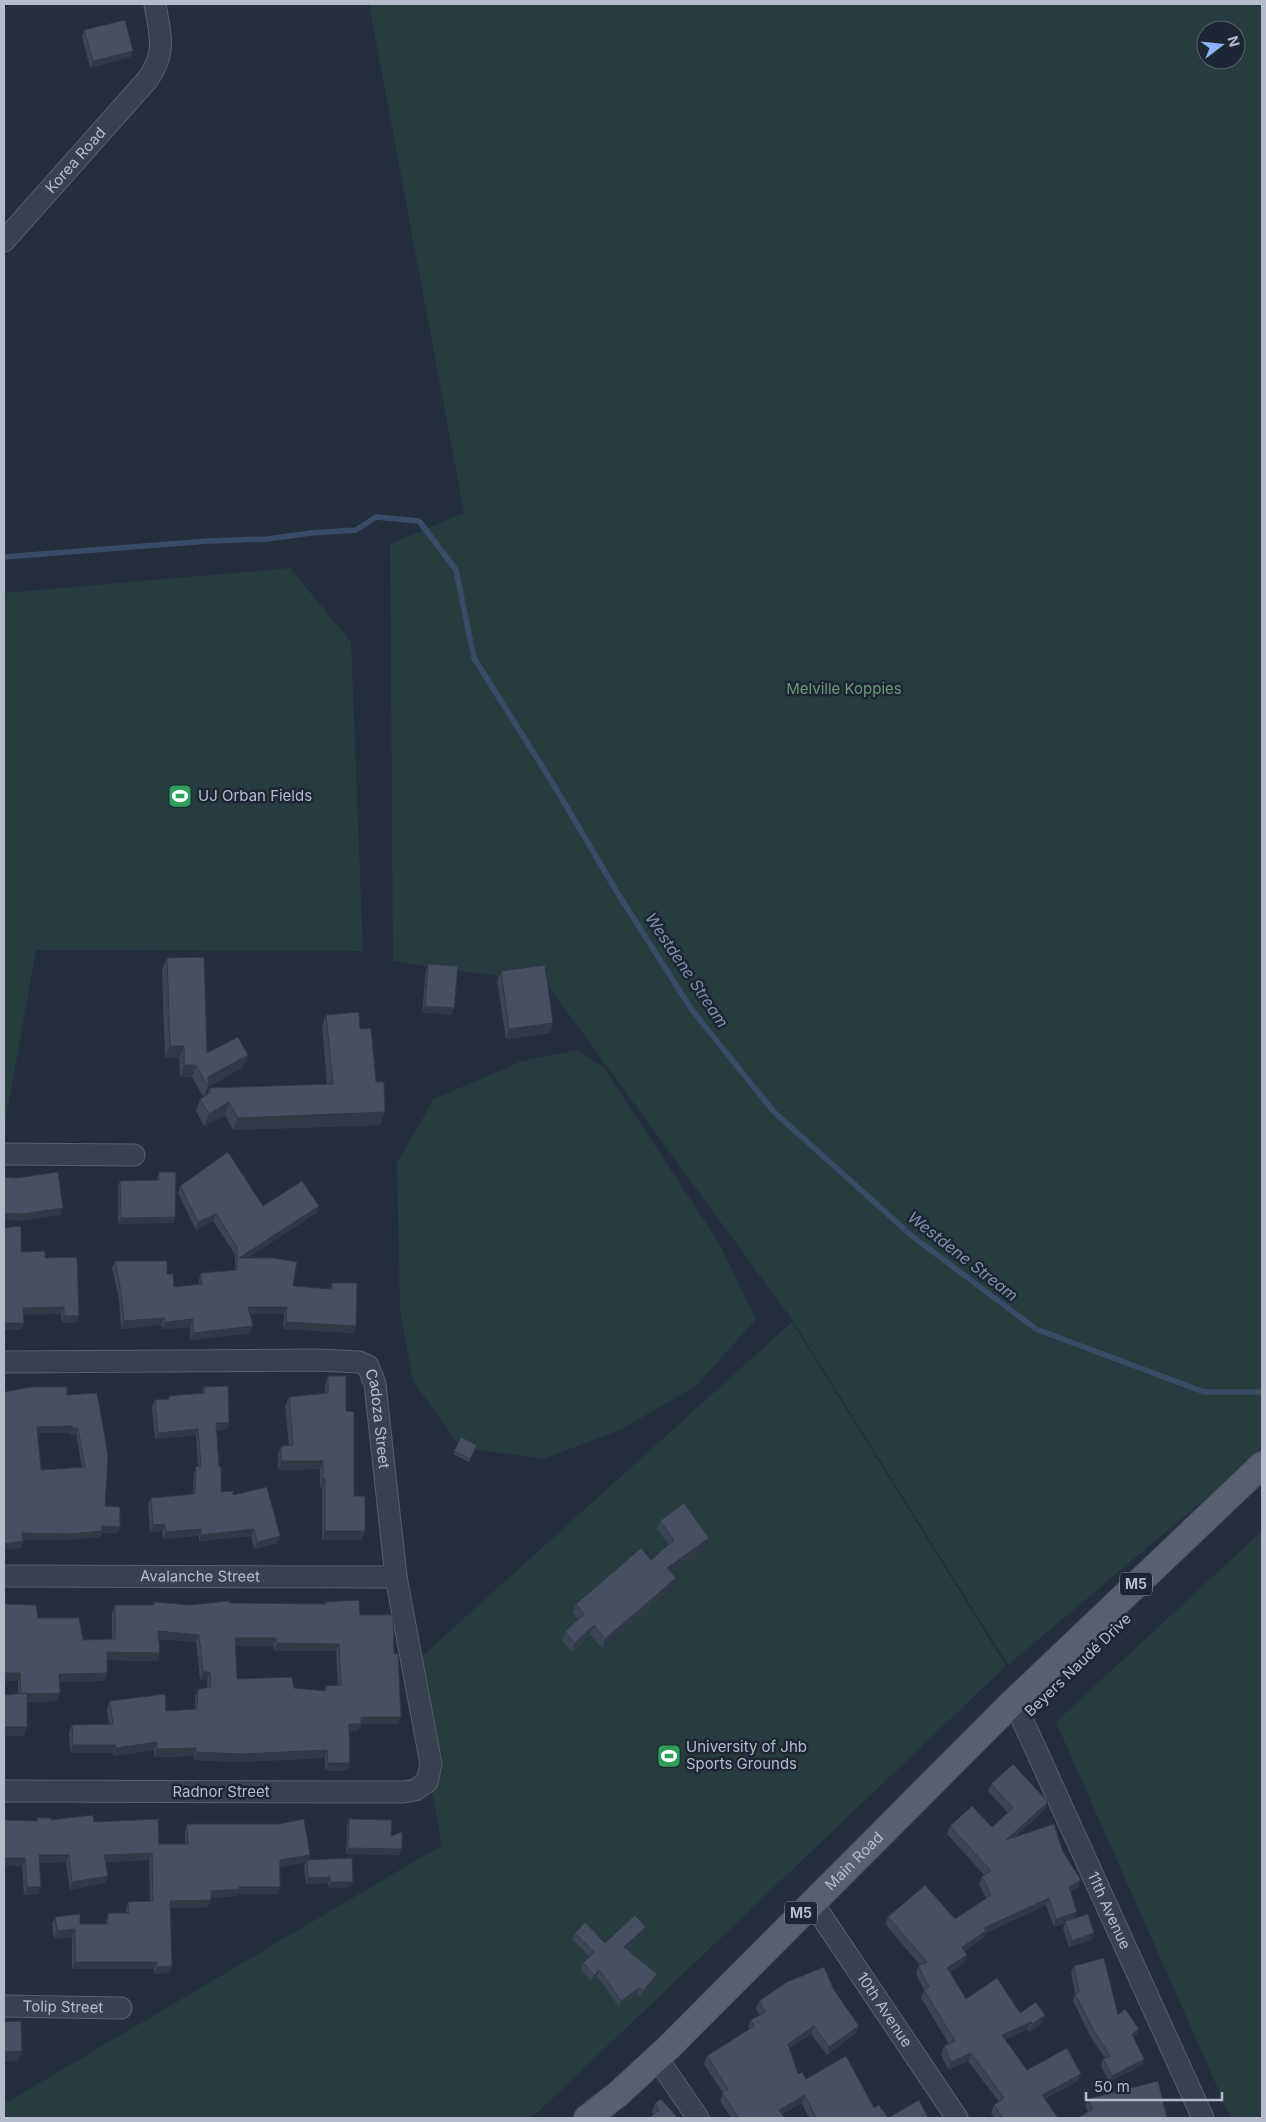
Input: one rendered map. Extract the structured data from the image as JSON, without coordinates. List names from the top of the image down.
{
  "streets": {
    "main road": ["M5", "Beyers Naudé Drive", "Main Road"],
    "street": [
      "Korea Road",
      "Cadoza Street",
      "Avalanche Street",
      "Radnor Street",
      "11th Avenue",
      "Tolip Street",
      "10th Avenue"
    ]
  },
  "crossings": [
    ["Cadoza Street", "Avalanche Street"],
    ["Cadoza Street", "Radnor Street"],
    ["Beyers Naudé Drive", "Main Road"],
    ["Beyers Naudé Drive", "11th Avenue"],
    ["Main Road", "11th Avenue"],
    ["Main Road", "10th Avenue"]
  ],
  "water": ["Westdene Stream"],
  "parks": ["Melville Koppies"],
  "places": {
    "sports": ["UJ Orban Fields", "University of Jhb Sports Grounds"]
  },
  "scale_bar": "50 m",
  "north": "right"
}
